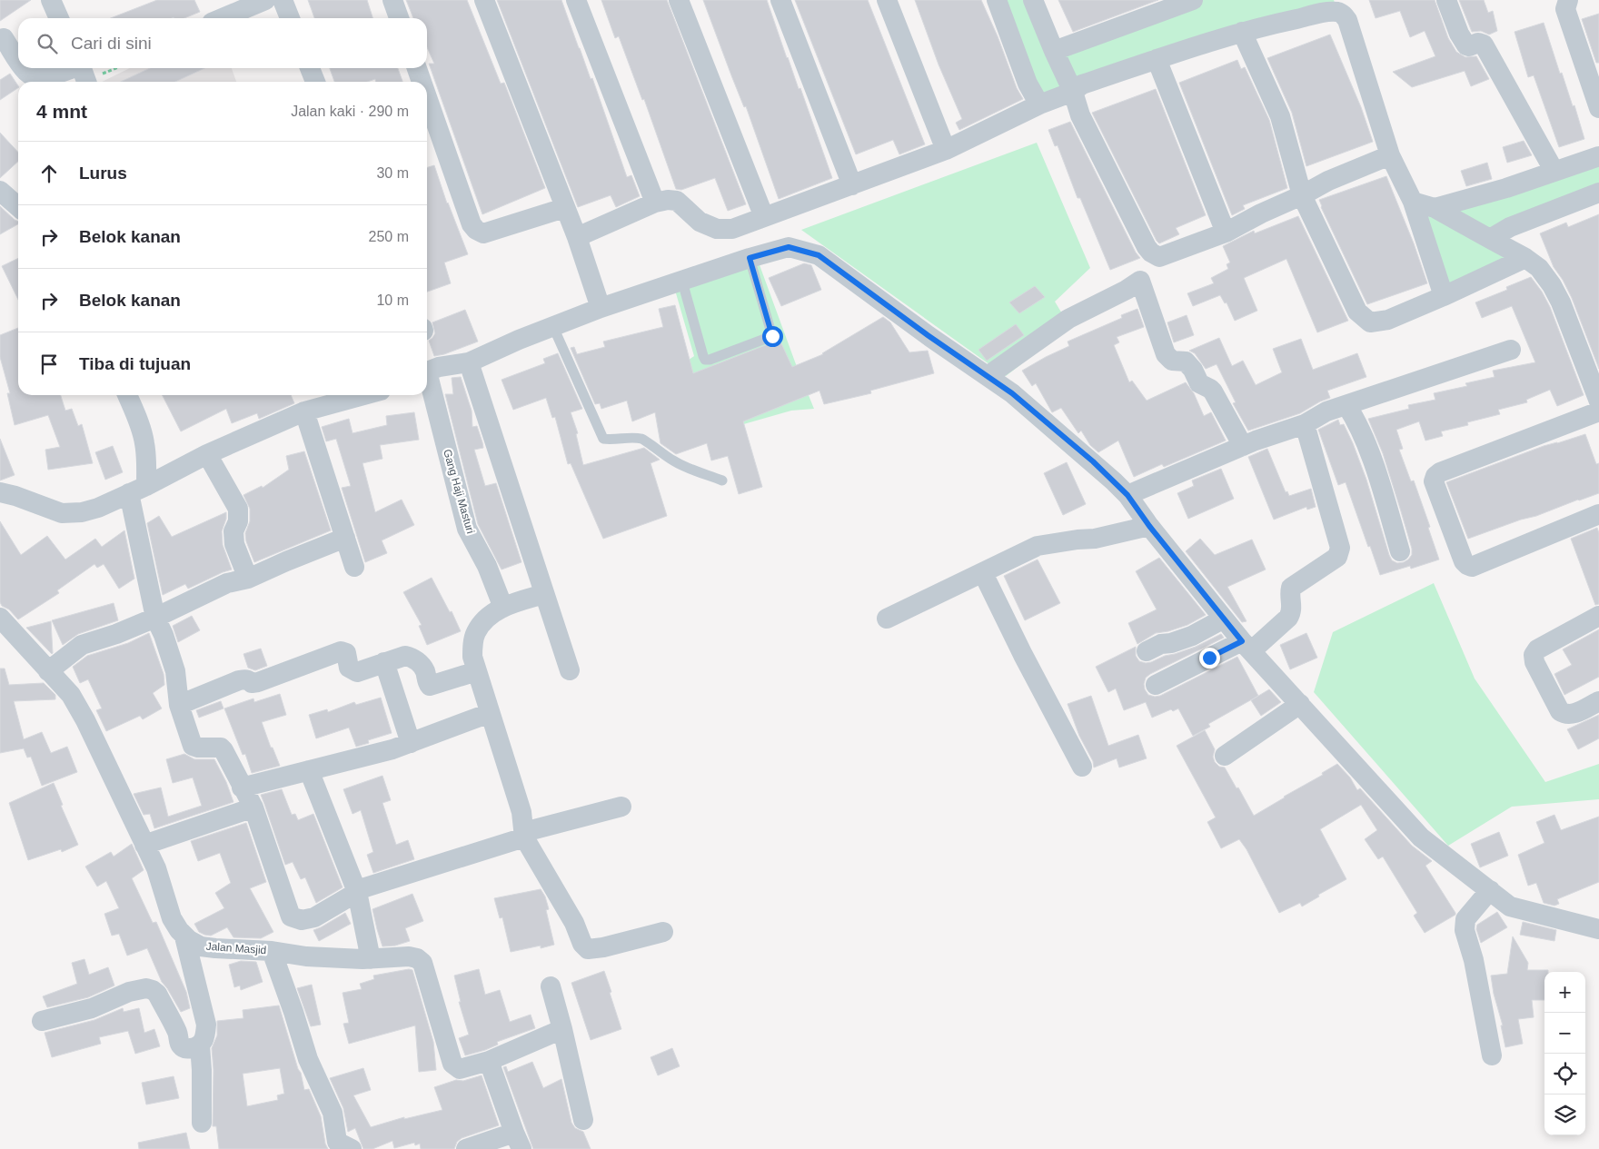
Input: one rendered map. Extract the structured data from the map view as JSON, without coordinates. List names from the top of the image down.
{
  "streets": {
    "street": ["Gang Haji Masturi", "Jalan Masjid"]
  },
  "page": {
    "search": "Cari di sini",
    "heading": ["4 mnt", "Jalan kaki · 290 m"],
    "list": [
      ["Lurus", "30 m"],
      ["Belok kanan", "250 m"],
      ["Belok kanan", "10 m"],
      "Tiba di tujuan"
    ],
    "map_buttons": ["+", "−"]
  }
}
